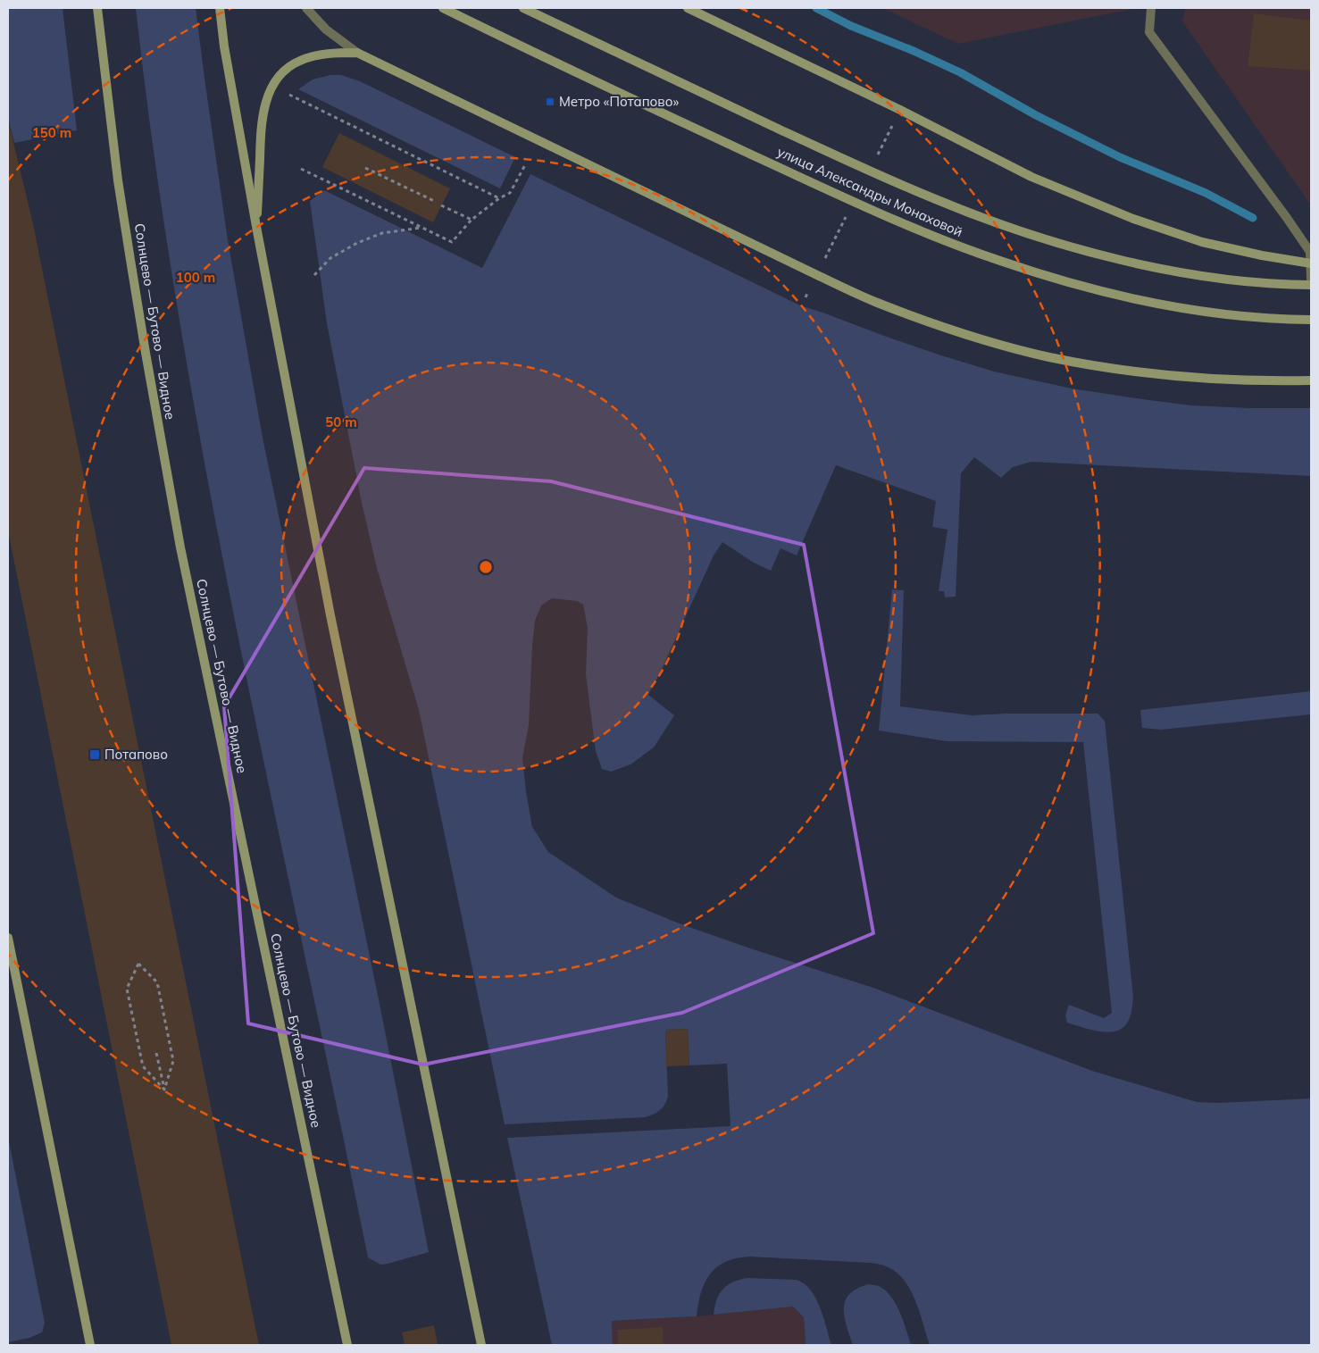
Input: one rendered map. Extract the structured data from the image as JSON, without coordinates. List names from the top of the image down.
{
  "streets": {
    "main road": ["улица Александры Монаховой", "Солнцево — Бутово — Видное"]
  },
  "places": {
    "transit": ["Метро «Потапово»", "Потапово"]
  },
  "rings": ["150 m", "100 m", "50 m"]
}
